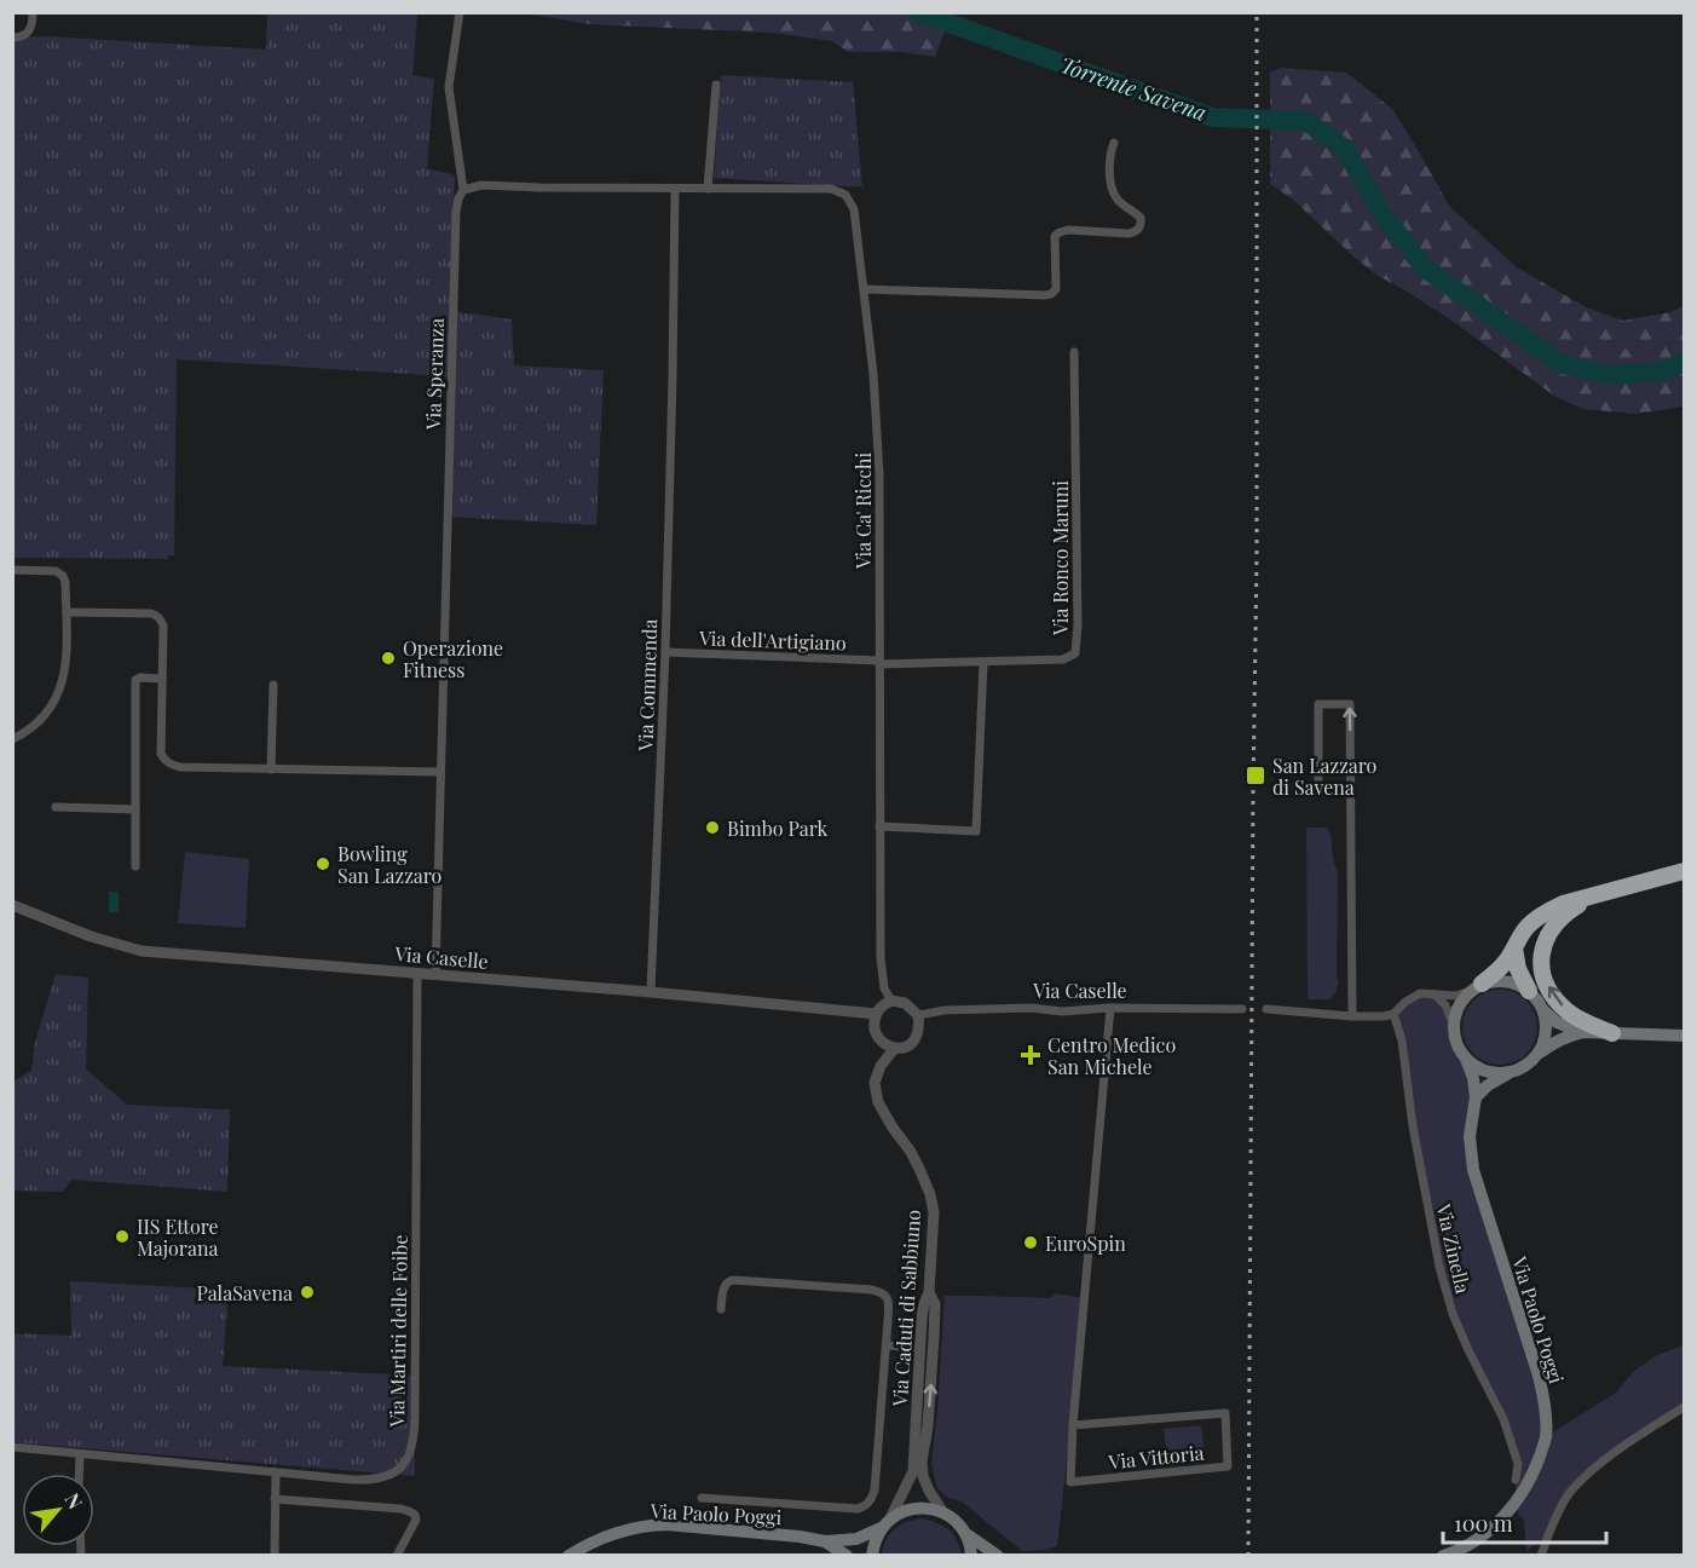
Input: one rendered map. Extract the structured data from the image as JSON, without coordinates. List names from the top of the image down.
{
  "streets": {
    "main road": ["Via Paolo Poggi"],
    "street": [
      "Via Speranza",
      "Via Ca' Ricchi",
      "Via Ronco Maruni",
      "Via dell'Artigiano",
      "Via Commenda",
      "Via Caselle",
      "Via Zinella",
      "Via Caduti di Sabbiuno",
      "Via Martiri delle Foibe",
      "Via Vittoria"
    ]
  },
  "crossings": [
    ["Via Speranza", "Via Caselle"],
    ["Via Ca' Ricchi", "Via Ronco Maruni"],
    ["Via Ca' Ricchi", "Via dell'Artigiano"],
    ["Via Ca' Ricchi", "Via Caselle"],
    ["Via Ca' Ricchi", "Via Caduti di Sabbiuno"],
    ["Via Ronco Maruni", "Via dell'Artigiano"],
    ["Via dell'Artigiano", "Via Commenda"],
    ["Via Commenda", "Via Caselle"],
    ["Via Caselle", "Via Caduti di Sabbiuno"],
    ["Via Caselle", "Via Martiri delle Foibe"],
    ["Via Caselle", "Via Vittoria"]
  ],
  "water": ["Torrente Savena"],
  "places": {
    "other": [
      "Operazione Fitness",
      "Bimbo Park",
      "Bowling San Lazzaro",
      "IIS Ettore Majorana",
      "EuroSpin",
      "PalaSavena"
    ],
    "transit": ["San Lazzaro di Savena"],
    "health": ["Centro Medico San Michele"]
  },
  "scale_bar": "100 m",
  "north": "top right"
}
